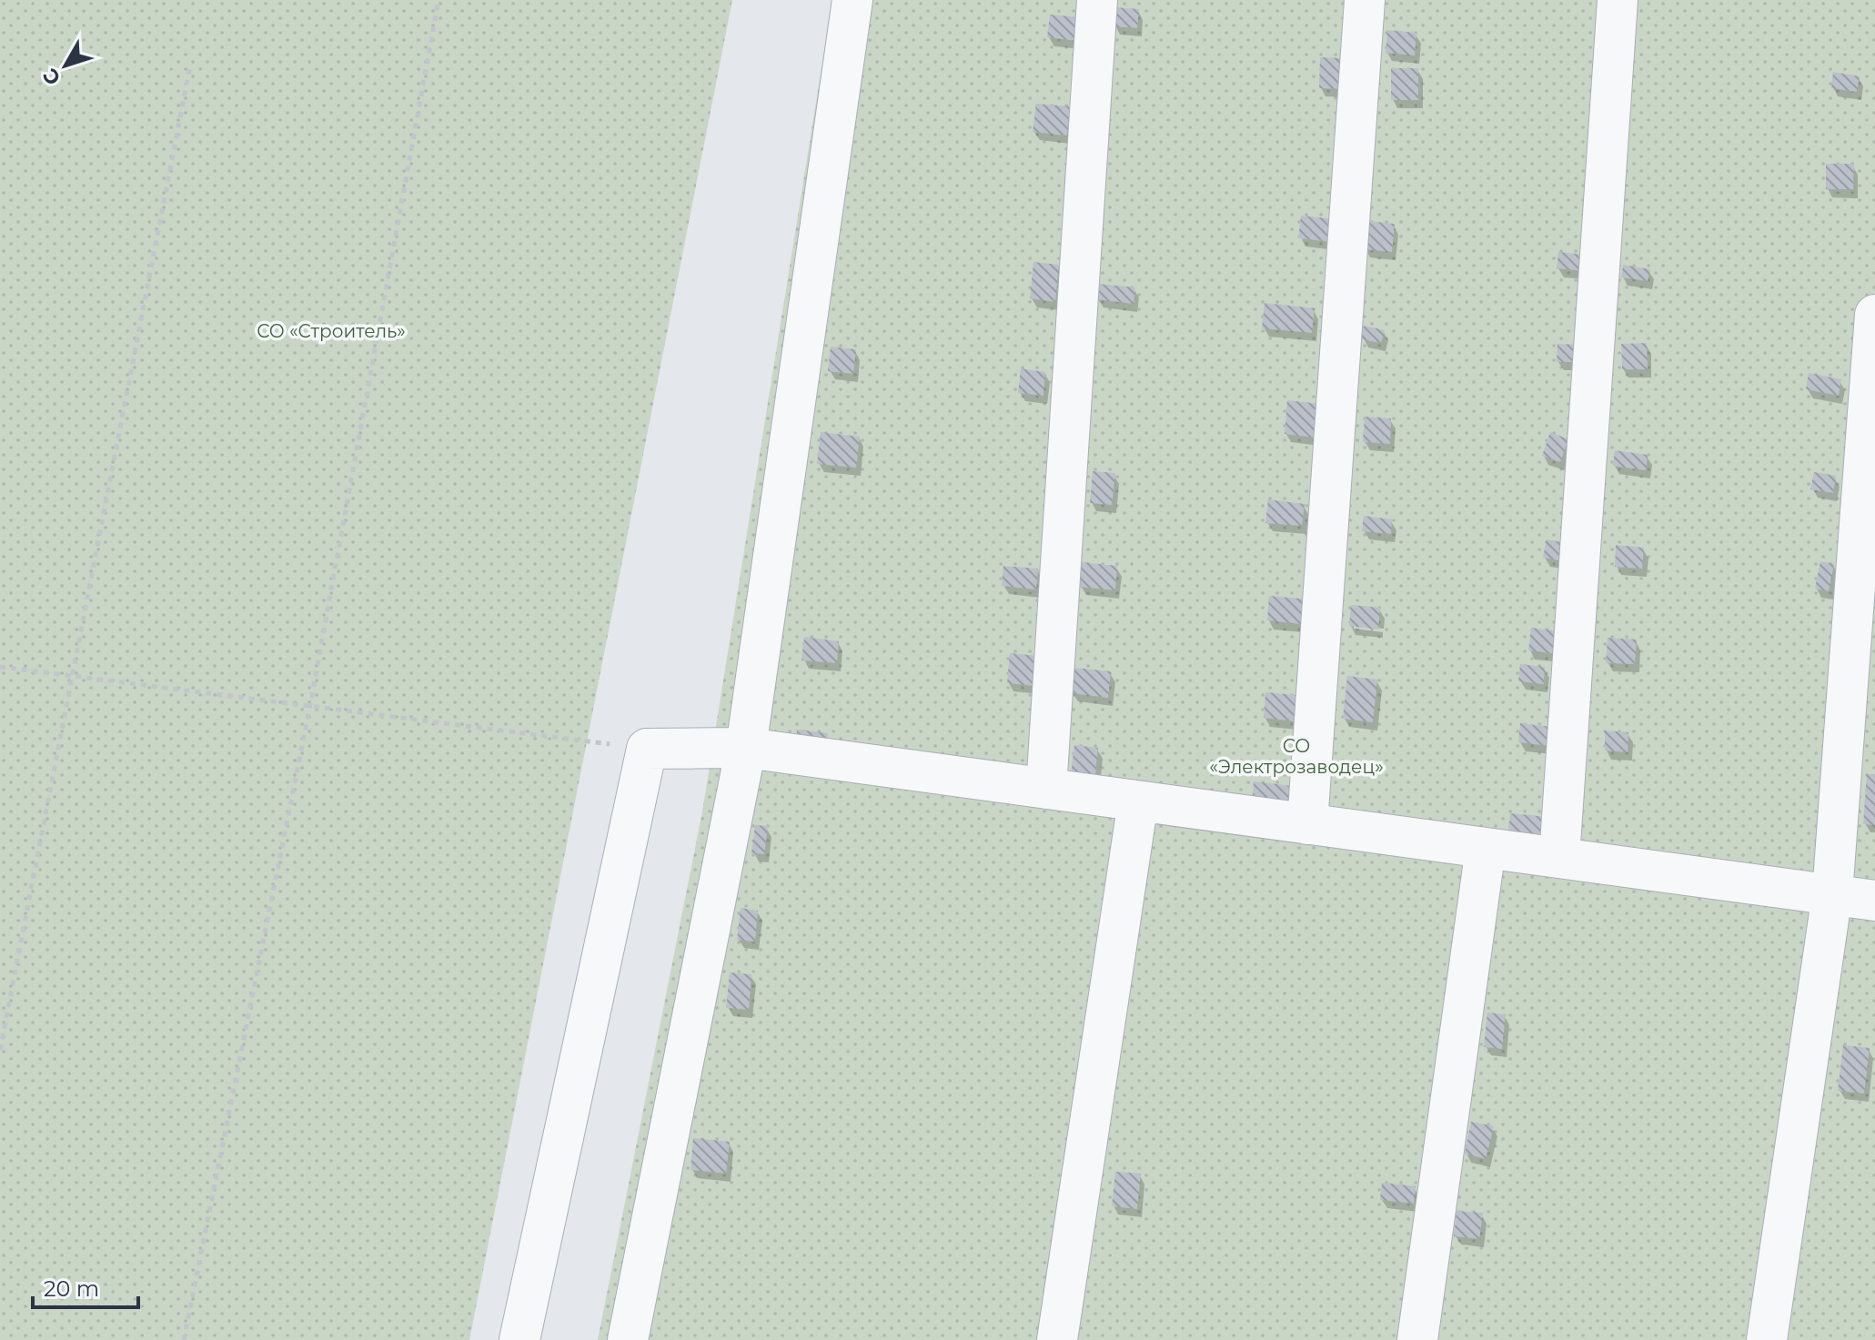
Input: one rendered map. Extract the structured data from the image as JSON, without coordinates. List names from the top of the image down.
{
  "parks": ["СО «Строитель»", "СО «Электрозаводец»"],
  "scale_bar": "20 m",
  "north": "bottom left"
}
